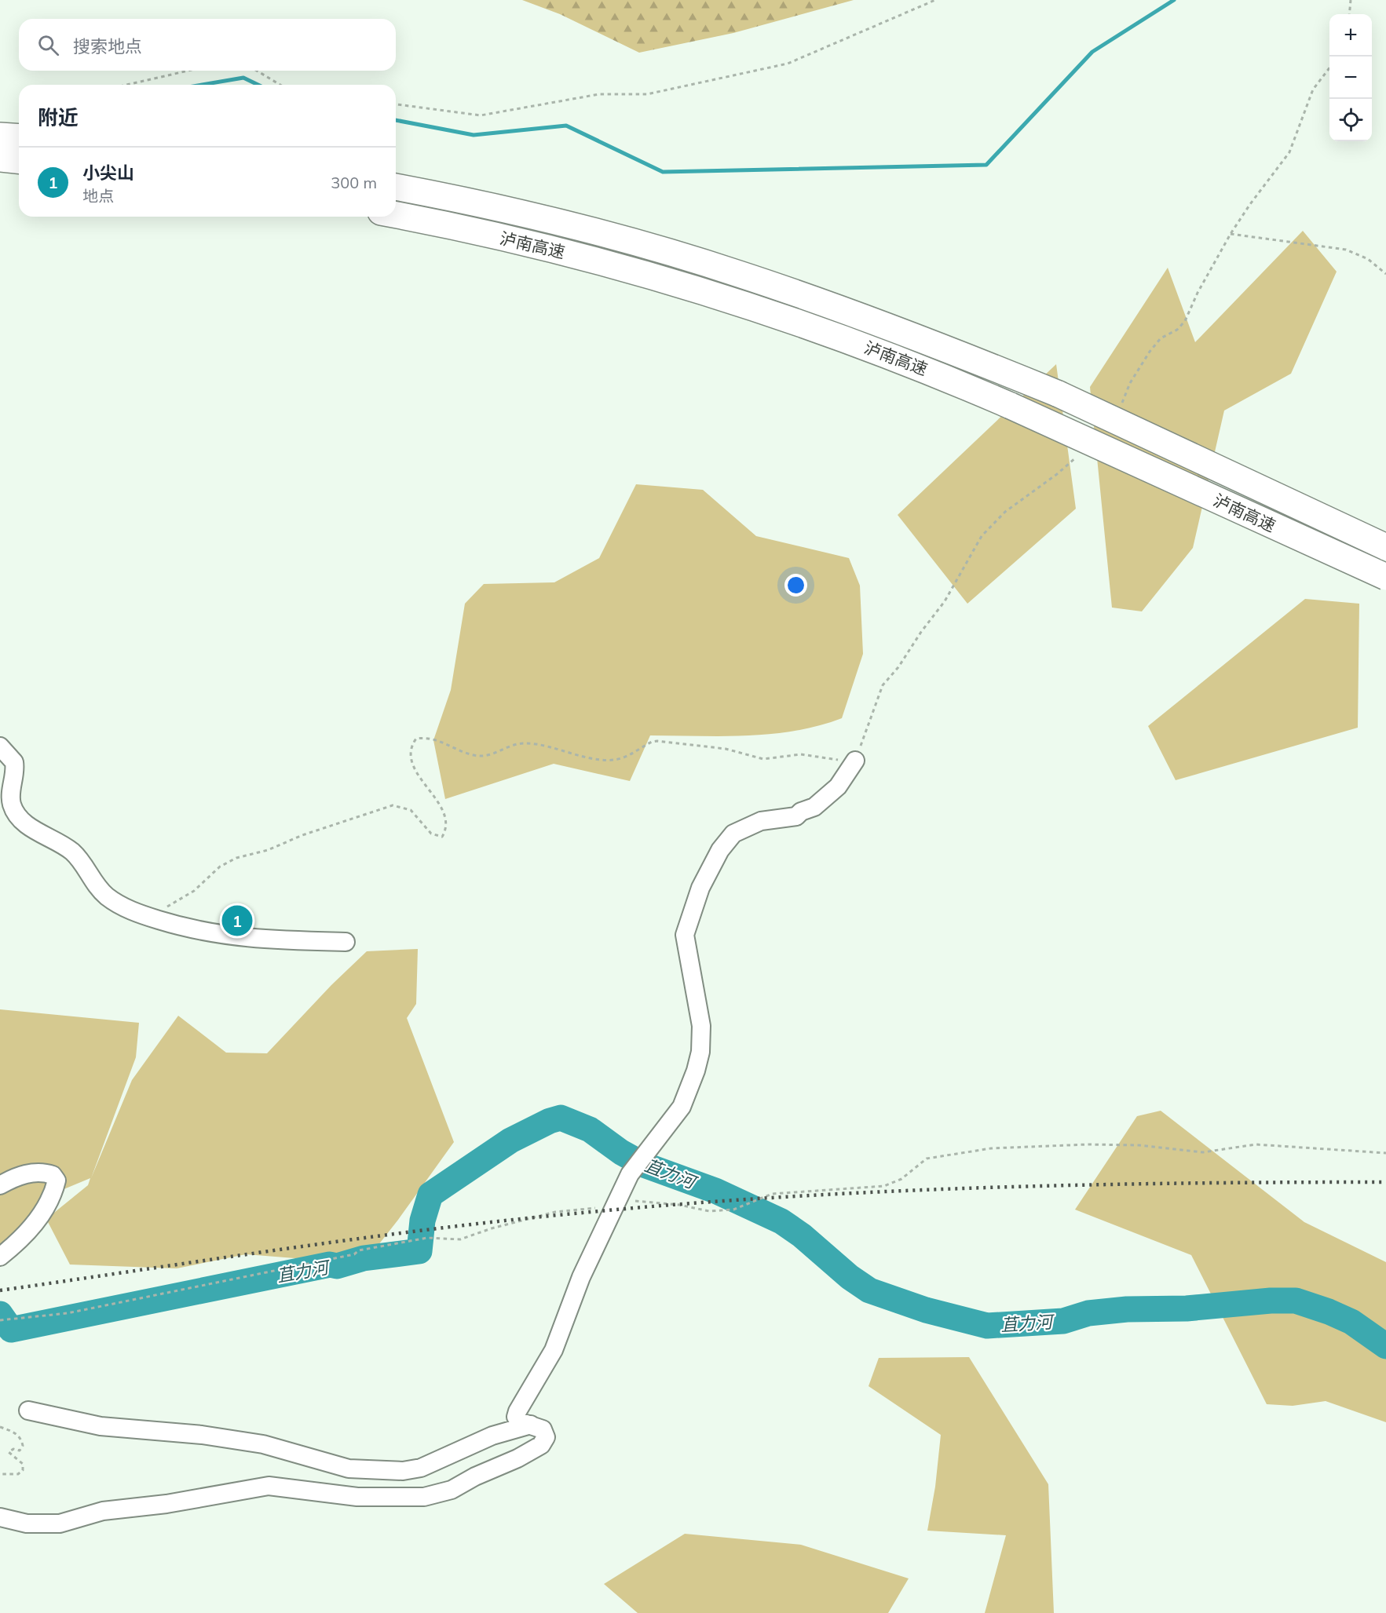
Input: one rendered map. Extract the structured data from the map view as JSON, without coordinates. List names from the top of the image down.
{
  "streets": {
    "highway": ["泸南高速"]
  },
  "water": ["苴力河"],
  "page": {
    "map_buttons": ["+", "−"],
    "search": "搜索地点",
    "heading": "附近",
    "list": [
      {
        "mark": "1",
        "name": "小尖山",
        "note": "地点",
        "value": "300 m"
      }
    ],
    "pins": "1"
  }
}
